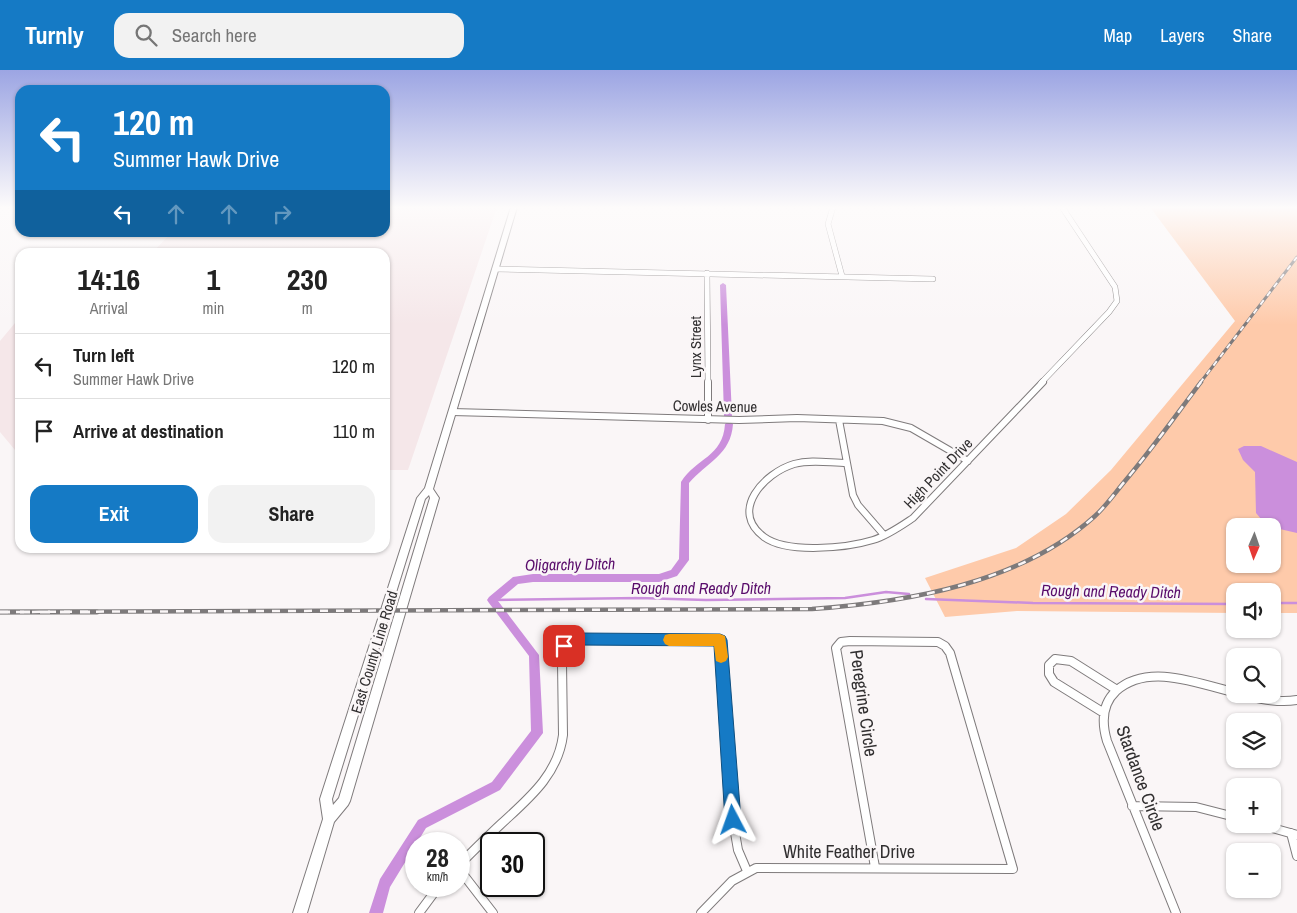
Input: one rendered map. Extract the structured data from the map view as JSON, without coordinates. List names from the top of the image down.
{
  "streets": {
    "main road": ["East County Line Road"],
    "street": [
      "Lynx Street",
      "Cowles Avenue",
      "High Point Drive",
      "Peregrine Circle",
      "Stardance Circle",
      "White Feather Drive"
    ]
  },
  "crossings": [
    ["Lynx Street", "Cowles Avenue"],
    ["Cowles Avenue", "High Point Drive"],
    ["Peregrine Circle", "White Feather Drive"]
  ],
  "water": ["Oligarchy Ditch", "Rough and Ready Ditch"],
  "north": "bottom",
  "page": {
    "header": "Turnly",
    "search": "Search here",
    "nav": ["Map", "Layers", "Share"],
    "turn": ["120 m", "Summer Hawk Drive"],
    "eta": [
      "14:16",
      "Arrival",
      "1",
      "min",
      "230",
      "m"
    ],
    "list": [
      {
        "name": "Turn left",
        "note": "Summer Hawk Drive",
        "value": "120 m"
      },
      {
        "name": "Arrive at destination",
        "value": "110 m"
      }
    ],
    "buttons": ["Exit", "Share"],
    "map_buttons": ["+", "−"],
    "speed": "28 km/h",
    "limit": "30"
  }
}
